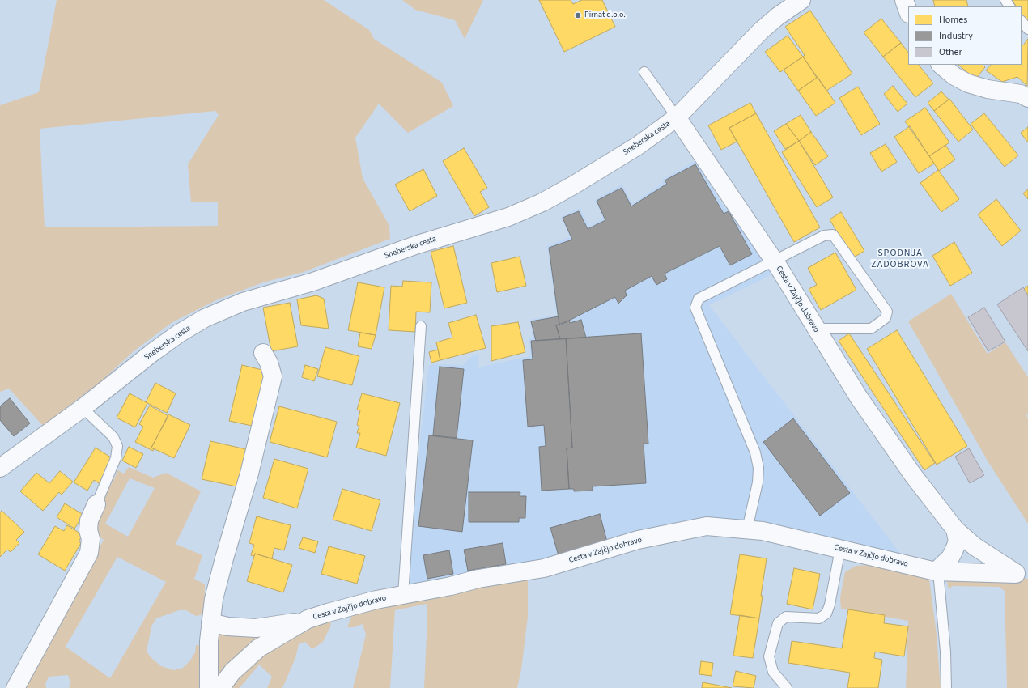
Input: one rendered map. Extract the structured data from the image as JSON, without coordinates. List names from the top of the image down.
{
  "streets": {
    "street": ["Sneberska cesta", "Cesta v Zajčjo dobravo"]
  },
  "crossings": [
    ["Sneberska cesta", "Cesta v Zajčjo dobravo"]
  ],
  "districts": ["SPODNJA ZADOBROVA"],
  "places": ["Pirnat d.o.o."],
  "legend": ["Homes", "Industry", "Other"]
}
